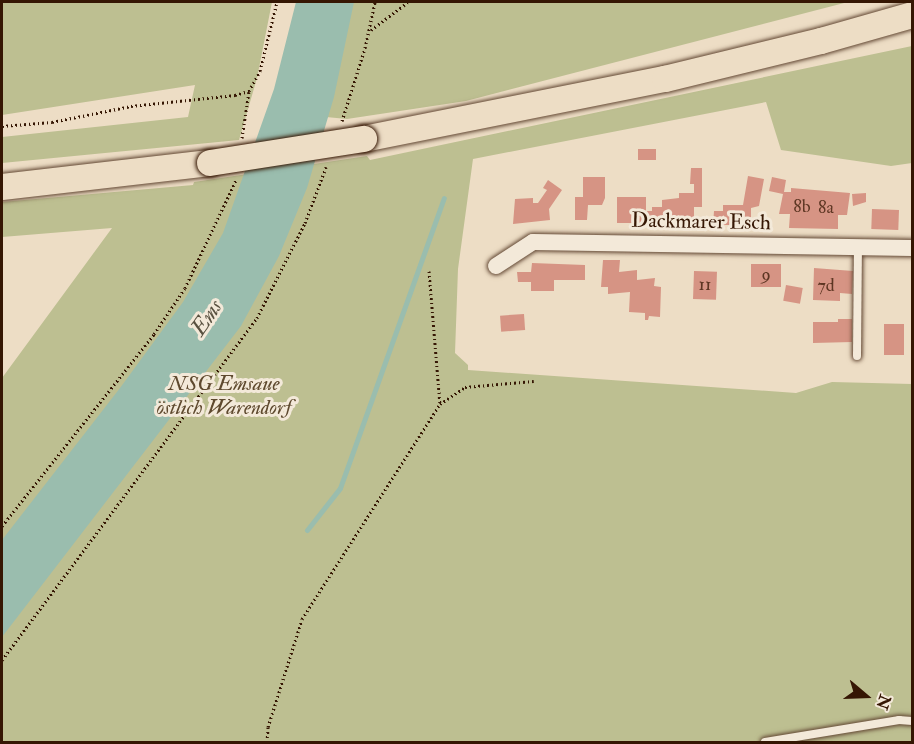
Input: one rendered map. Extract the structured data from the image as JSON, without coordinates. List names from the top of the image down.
{
  "streets": {
    "street": ["Dackmarer Esch"]
  },
  "water": ["Ems"],
  "parks": ["NSG Emsaue östlich Warendorf"],
  "house_numbers": [
    "8b",
    "8a",
    "9",
    "11",
    "7d"
  ],
  "north": "right"
}
